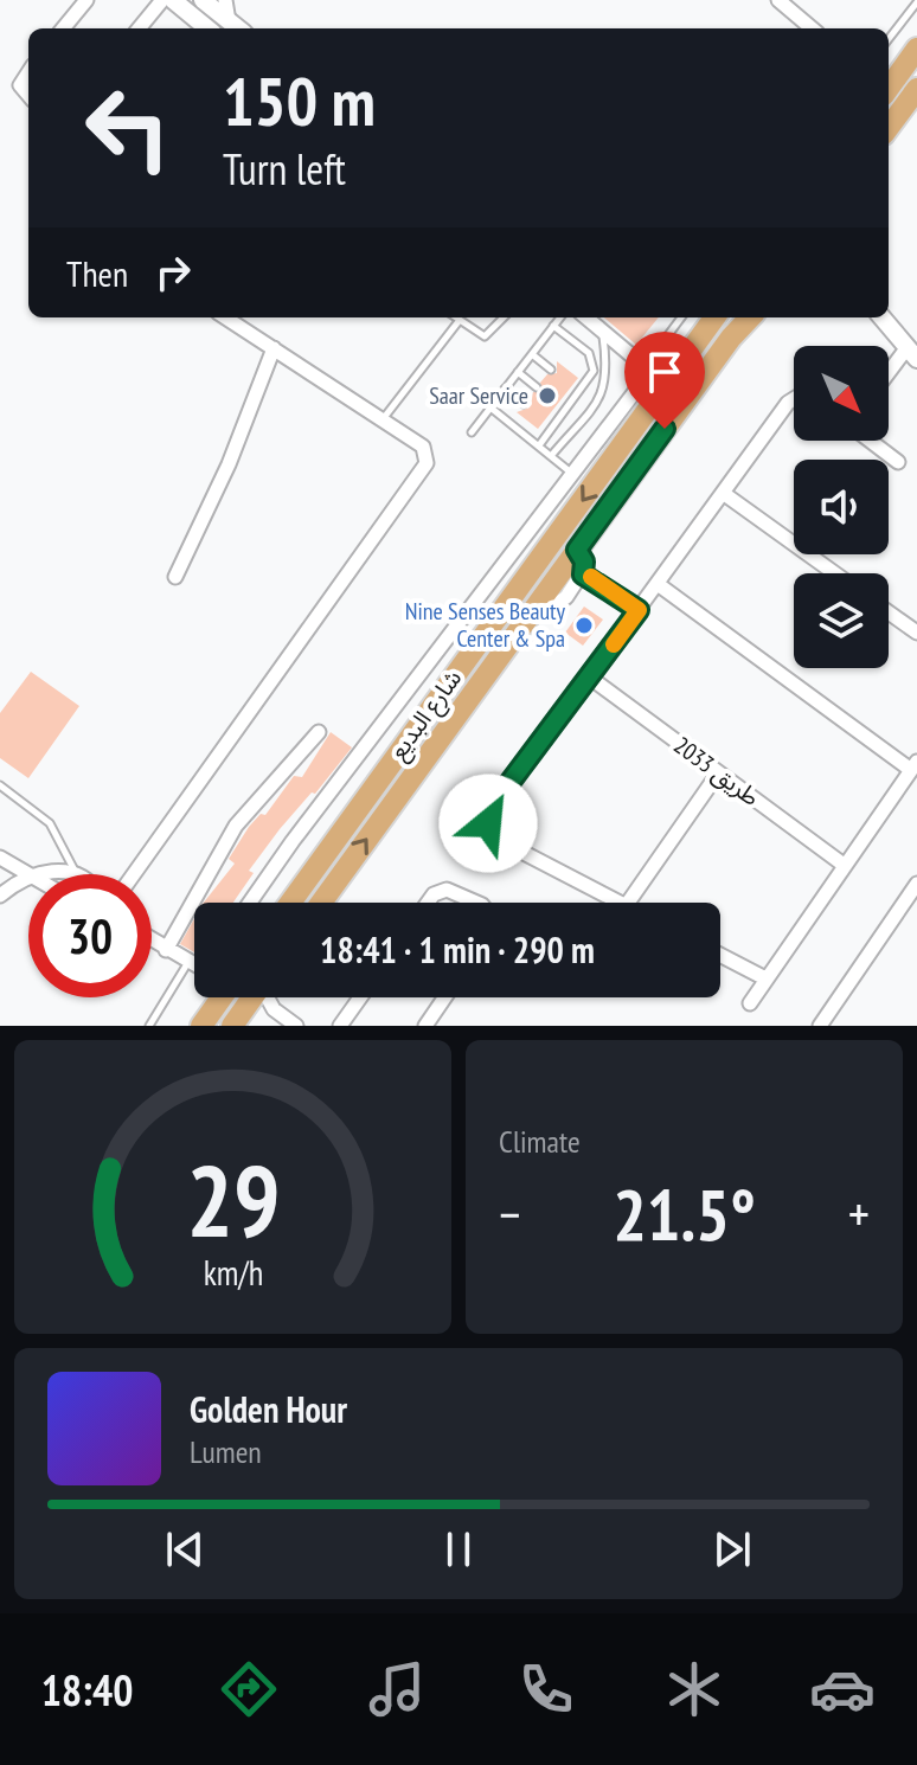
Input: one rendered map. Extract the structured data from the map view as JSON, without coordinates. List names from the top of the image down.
{
  "streets": {
    "main road": ["شارع البديع"],
    "street": ["طريق 2033"]
  },
  "places": ["Saar Service", "Nine Senses Beauty Center & Spa"],
  "north": "bottom right",
  "page": {
    "turn": ["150 m", "Turn left"],
    "then": "Then",
    "limit": "30",
    "trip": "18:41 · 1 min · 290 m",
    "tile": "Climate",
    "heat": ["−", "21.5°", "+"],
    "song": ["Golden Hour", "Lumen"],
    "tabs": "18:40",
    "gauge": ["29", "km/h"]
  }
}
